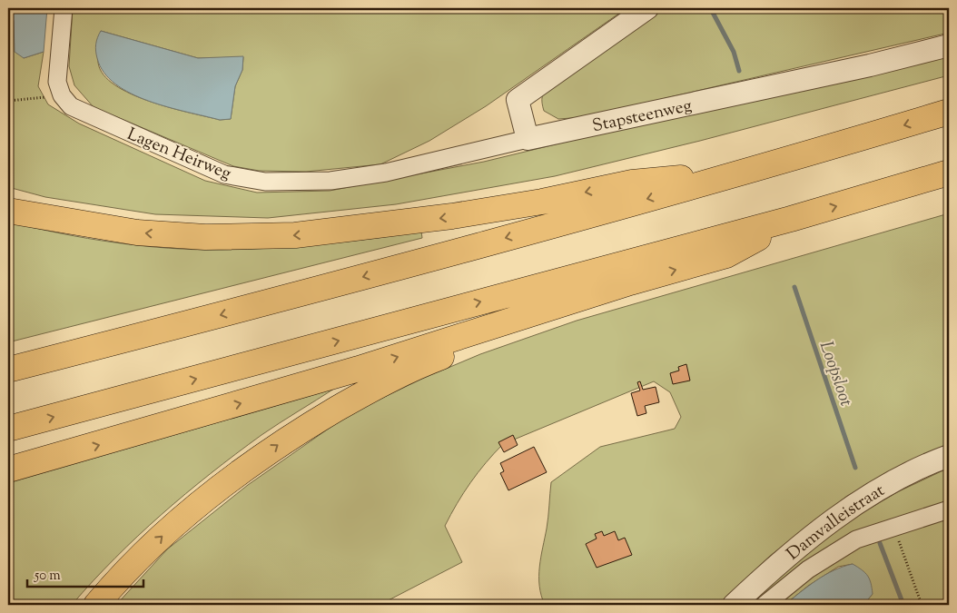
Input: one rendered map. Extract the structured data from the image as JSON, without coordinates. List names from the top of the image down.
{
  "streets": {
    "street": ["Stapsteenweg", "Lagen Heirweg", "Damvalleistraat"]
  },
  "crossings": [
    ["Stapsteenweg", "Lagen Heirweg"]
  ],
  "water": ["Loopsloot"],
  "scale_bar": "50 m"
}
